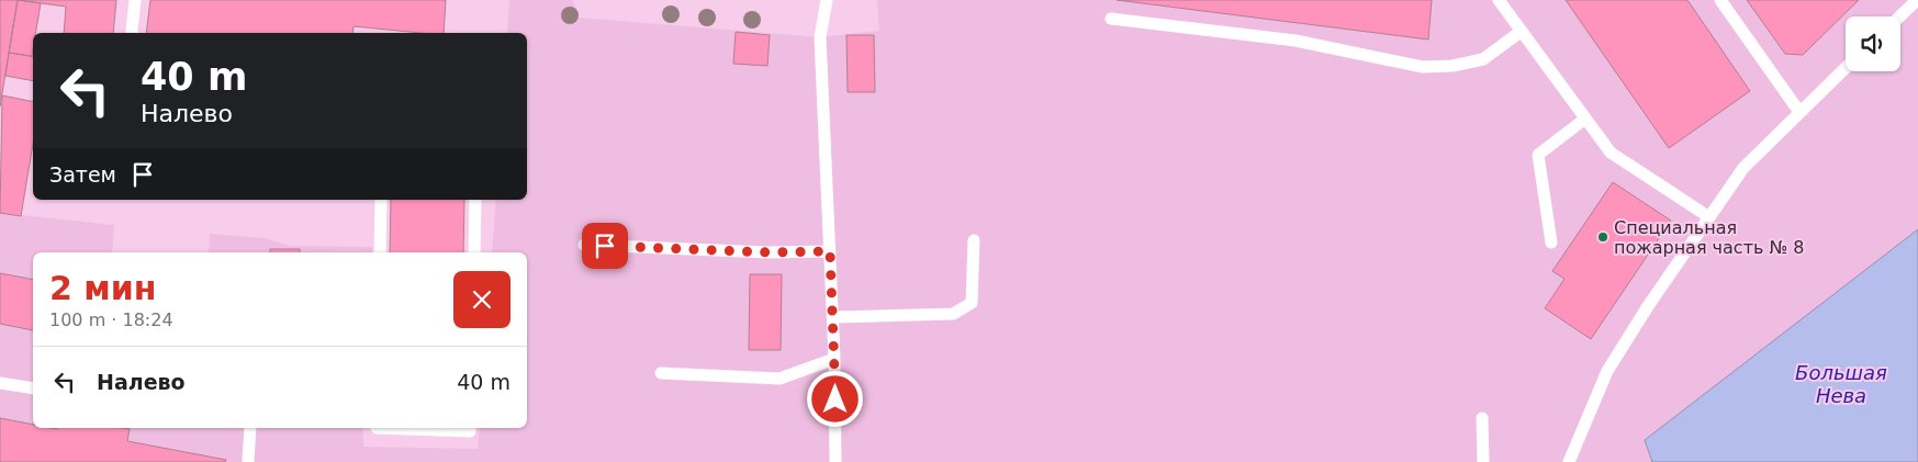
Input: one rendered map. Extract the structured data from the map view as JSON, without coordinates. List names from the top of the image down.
{
  "water": ["Большая Нева"],
  "places": ["Специальная пожарная часть № 8"],
  "page": {
    "turn": ["40 m", "Налево"],
    "then": "Затем",
    "heading": ["2 мин", "100 m · 18:24"],
    "list": [
      {
        "name": "Налево",
        "value": "40 m"
      }
    ]
  }
}
